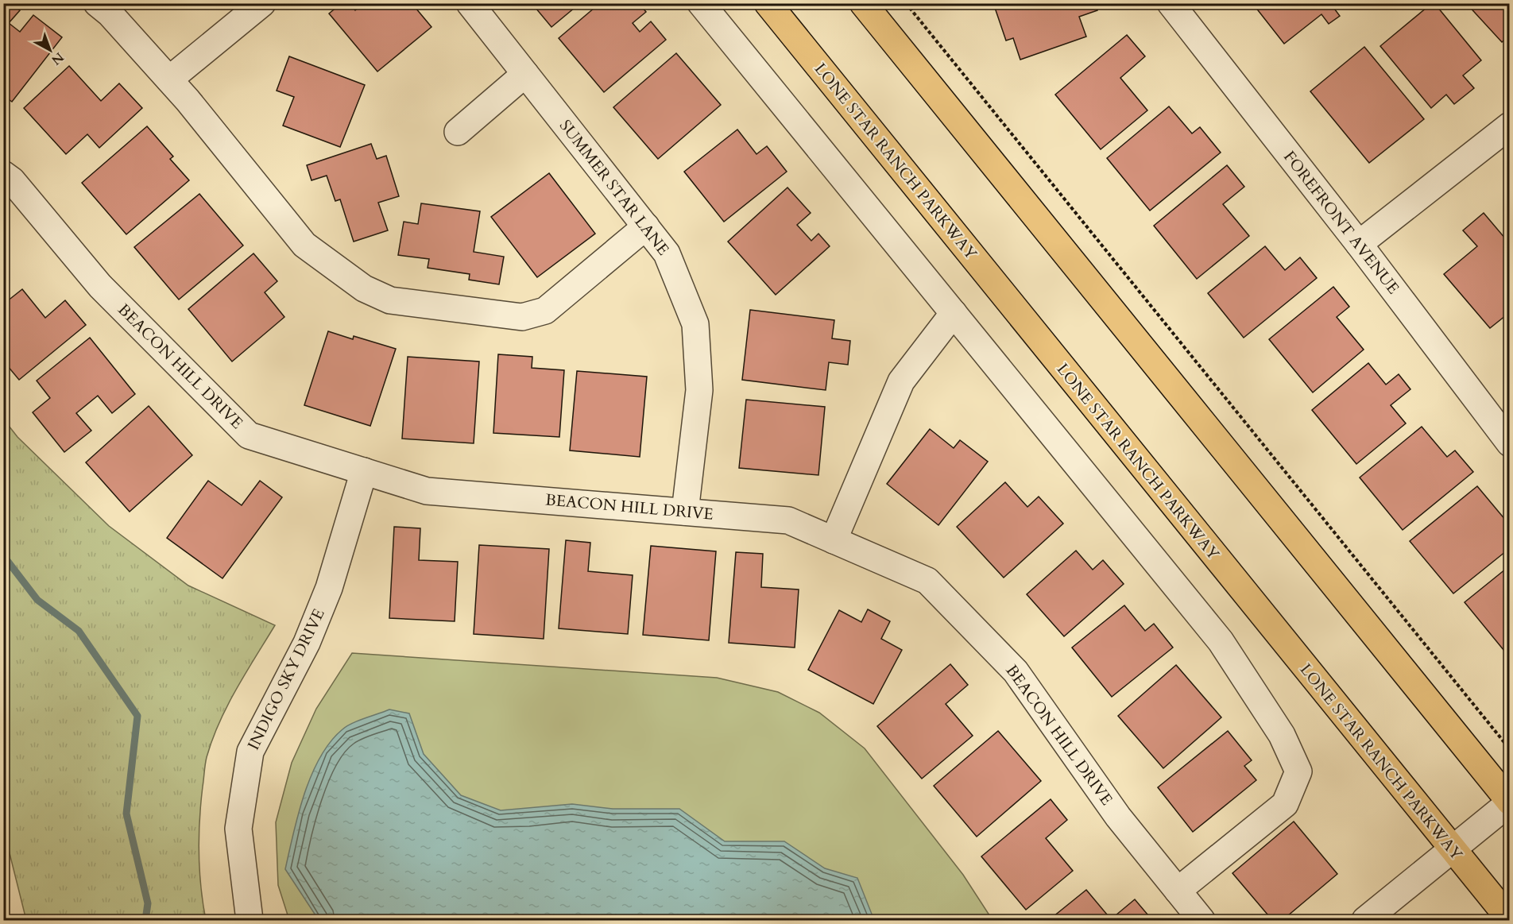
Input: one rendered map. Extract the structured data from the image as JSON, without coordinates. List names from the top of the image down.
{
  "streets": {
    "main road": ["LONE STAR RANCH PARKWAY"],
    "street": [
      "SUMMER STAR LANE",
      "FOREFRONT AVENUE",
      "BEACON HILL DRIVE",
      "INDIGO SKY DRIVE"
    ]
  },
  "crossings": [
    ["SUMMER STAR LANE", "BEACON HILL DRIVE"],
    ["BEACON HILL DRIVE", "INDIGO SKY DRIVE"]
  ],
  "north": "bottom right"
}
